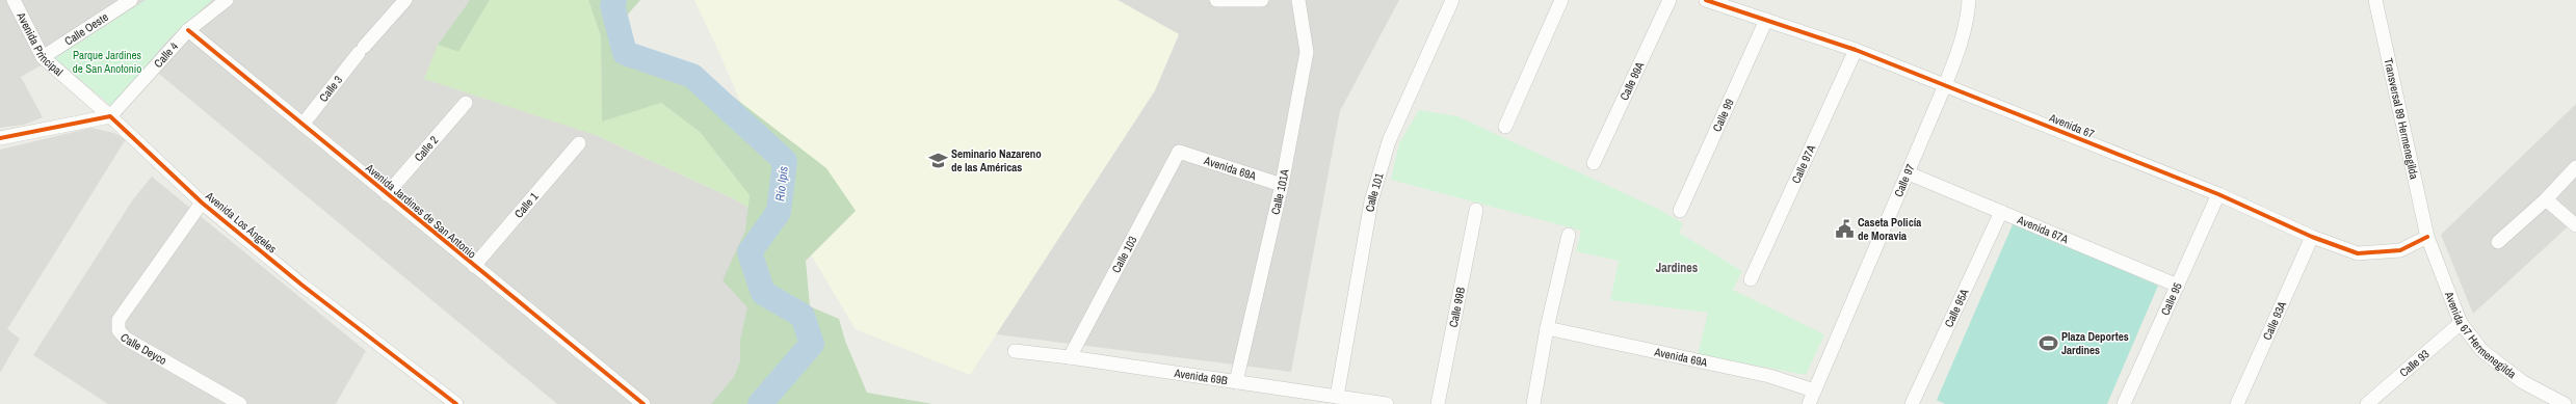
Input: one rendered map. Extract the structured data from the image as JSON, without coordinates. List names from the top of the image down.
{
  "streets": {
    "street": [
      "Calle Oeste",
      "Avenida Principal",
      "Calle 4",
      "Calle 99A",
      "Calle 3",
      "Calle 99",
      "Transversal 89 Hermenegilda",
      "Avenida 67",
      "Calle 2",
      "Calle 97A",
      "Avenida 69A",
      "Calle 97",
      "Calle 101A",
      "Calle 101",
      "Calle 1",
      "Avenida Jardines de San Antonio",
      "Avenida Los Ángeles",
      "Avenida 67A",
      "Calle 103",
      "Calle 95",
      "Calle 99B",
      "Calle 95A",
      "Calle 93A",
      "Avenida 67 Hermenegilda",
      "Calle Deyco",
      "Calle 93",
      "Avenida 69B"
    ]
  },
  "crossings": [
    ["Calle Oeste", "Avenida Principal"],
    ["Avenida Principal", "Calle 4"],
    ["Avenida Principal", "Avenida Los Ángeles"],
    ["Calle 4", "Avenida Jardines de San Antonio"],
    ["Calle 4", "Avenida Los Ángeles"],
    ["Calle 3", "Avenida Jardines de San Antonio"],
    ["Calle 99", "Avenida 67"],
    ["Transversal 89 Hermenegilda", "Avenida 67"],
    ["Transversal 89 Hermenegilda", "Avenida 67 Hermenegilda"],
    ["Avenida 67", "Calle 97A"],
    ["Avenida 67", "Calle 97"],
    ["Avenida 67", "Calle 95"],
    ["Avenida 67", "Calle 93A"],
    ["Avenida 67", "Avenida 67 Hermenegilda"],
    ["Calle 2", "Avenida Jardines de San Antonio"],
    ["Avenida 69A", "Calle 97"],
    ["Avenida 69A", "Calle 101A"],
    ["Avenida 69A", "Calle 103"],
    ["Calle 97", "Avenida 67A"],
    ["Calle 101A", "Avenida 69B"],
    ["Calle 101", "Avenida 69B"],
    ["Calle 1", "Avenida Jardines de San Antonio"],
    ["Avenida Los Ángeles", "Calle Deyco"],
    ["Avenida 67A", "Calle 95"],
    ["Avenida 67A", "Calle 95A"],
    ["Calle 103", "Avenida 69B"],
    ["Avenida 67 Hermenegilda", "Calle 93"]
  ],
  "districts": ["Jardines"],
  "water": ["Río Ipís"],
  "parks": ["Parque Jardines de San Anotonio"],
  "places": {
    "school or university": ["Seminario Nazareno de las Américas"],
    "public building": ["Caseta Policía de Moravia"],
    "sports": ["Plaza Deportes Jardines"]
  }
}
